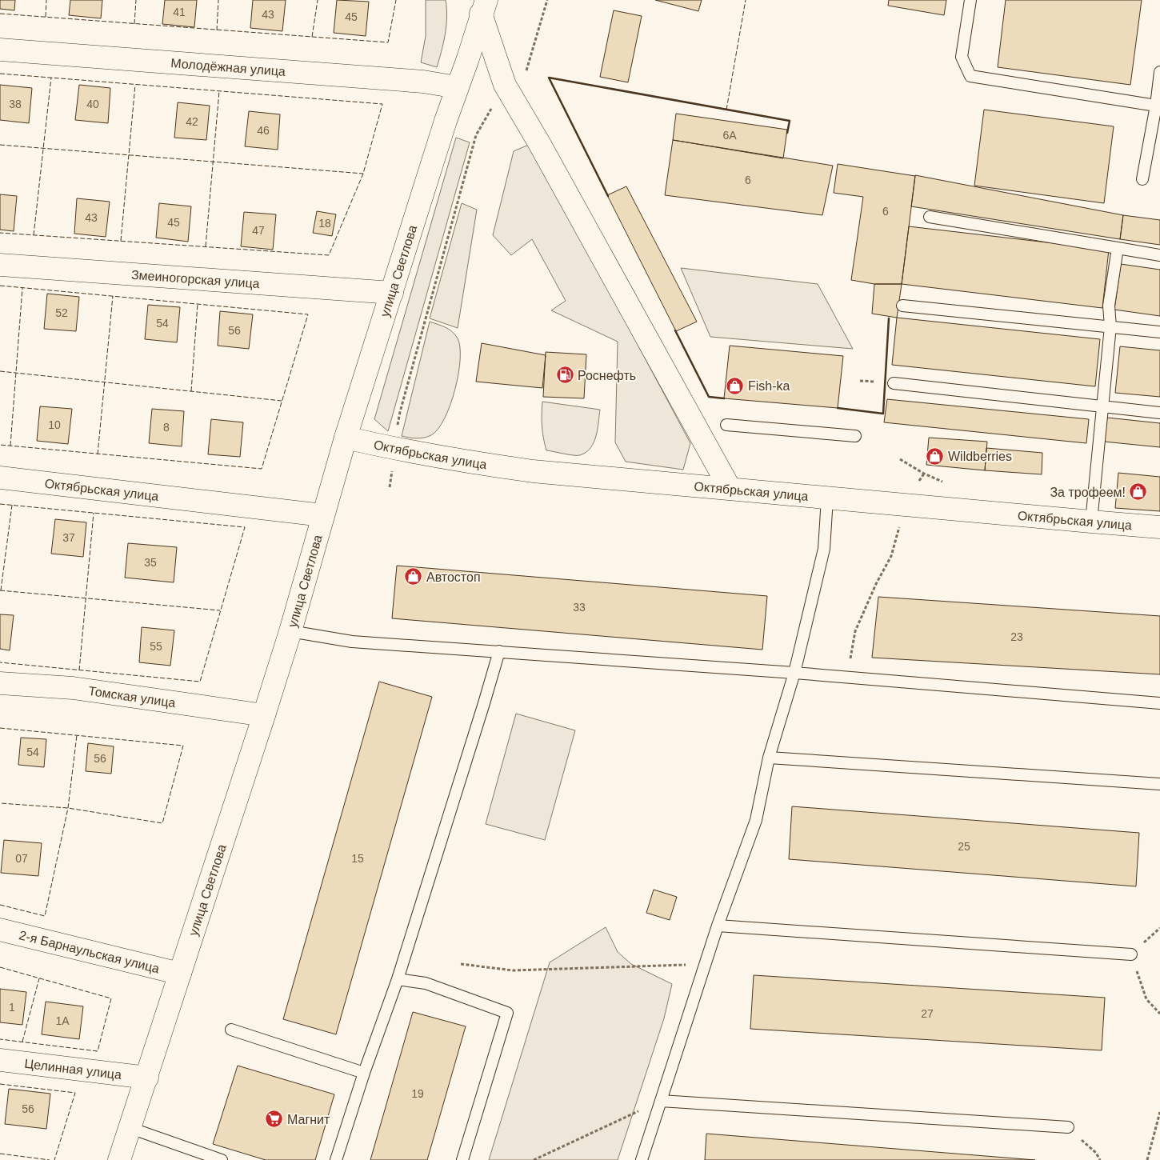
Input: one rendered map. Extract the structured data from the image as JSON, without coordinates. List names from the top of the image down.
{
  "streets": {
    "street": [
      "Молодёжная улица",
      "улица Светлова",
      "Змеиногорская улица",
      "Октябрьская улица",
      "Томская улица",
      "2-я Барнаульская улица",
      "Целинная улица"
    ]
  },
  "crossings": [
    ["Молодёжная улица", "улица Светлова"],
    ["улица Светлова", "Змеиногорская улица"],
    ["улица Светлова", "Октябрьская улица"],
    ["улица Светлова", "Томская улица"],
    ["улица Светлова", "2-я Барнаульская улица"],
    ["улица Светлова", "Целинная улица"]
  ],
  "places": {
    "fuel station": ["Роснефть"],
    "shop": [
      "Fish-ka",
      "Wildberries",
      "За трофеем!",
      "Автостоп"
    ],
    "supermarket": ["Магнит"]
  },
  "house_numbers": [
    "41",
    "43",
    "45",
    "38",
    "40",
    "42",
    "46",
    "6А",
    "6",
    "6",
    "43",
    "45",
    "18",
    "47",
    "52",
    "54",
    "56",
    "10",
    "8",
    "37",
    "35",
    "33",
    "23",
    "55",
    "54",
    "56",
    "25",
    "07",
    "15",
    "1",
    "27",
    "1А",
    "19",
    "56"
  ]
}
